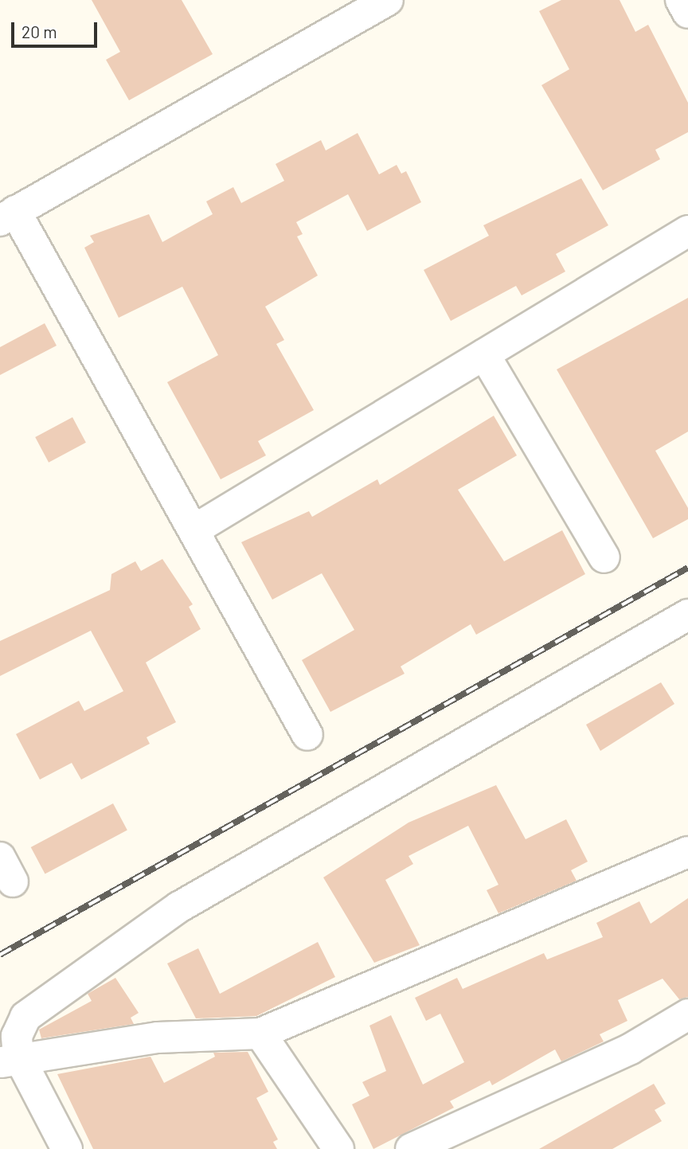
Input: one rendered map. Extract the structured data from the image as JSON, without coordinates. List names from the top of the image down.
{
  "scale_bar": "20 m"
}
